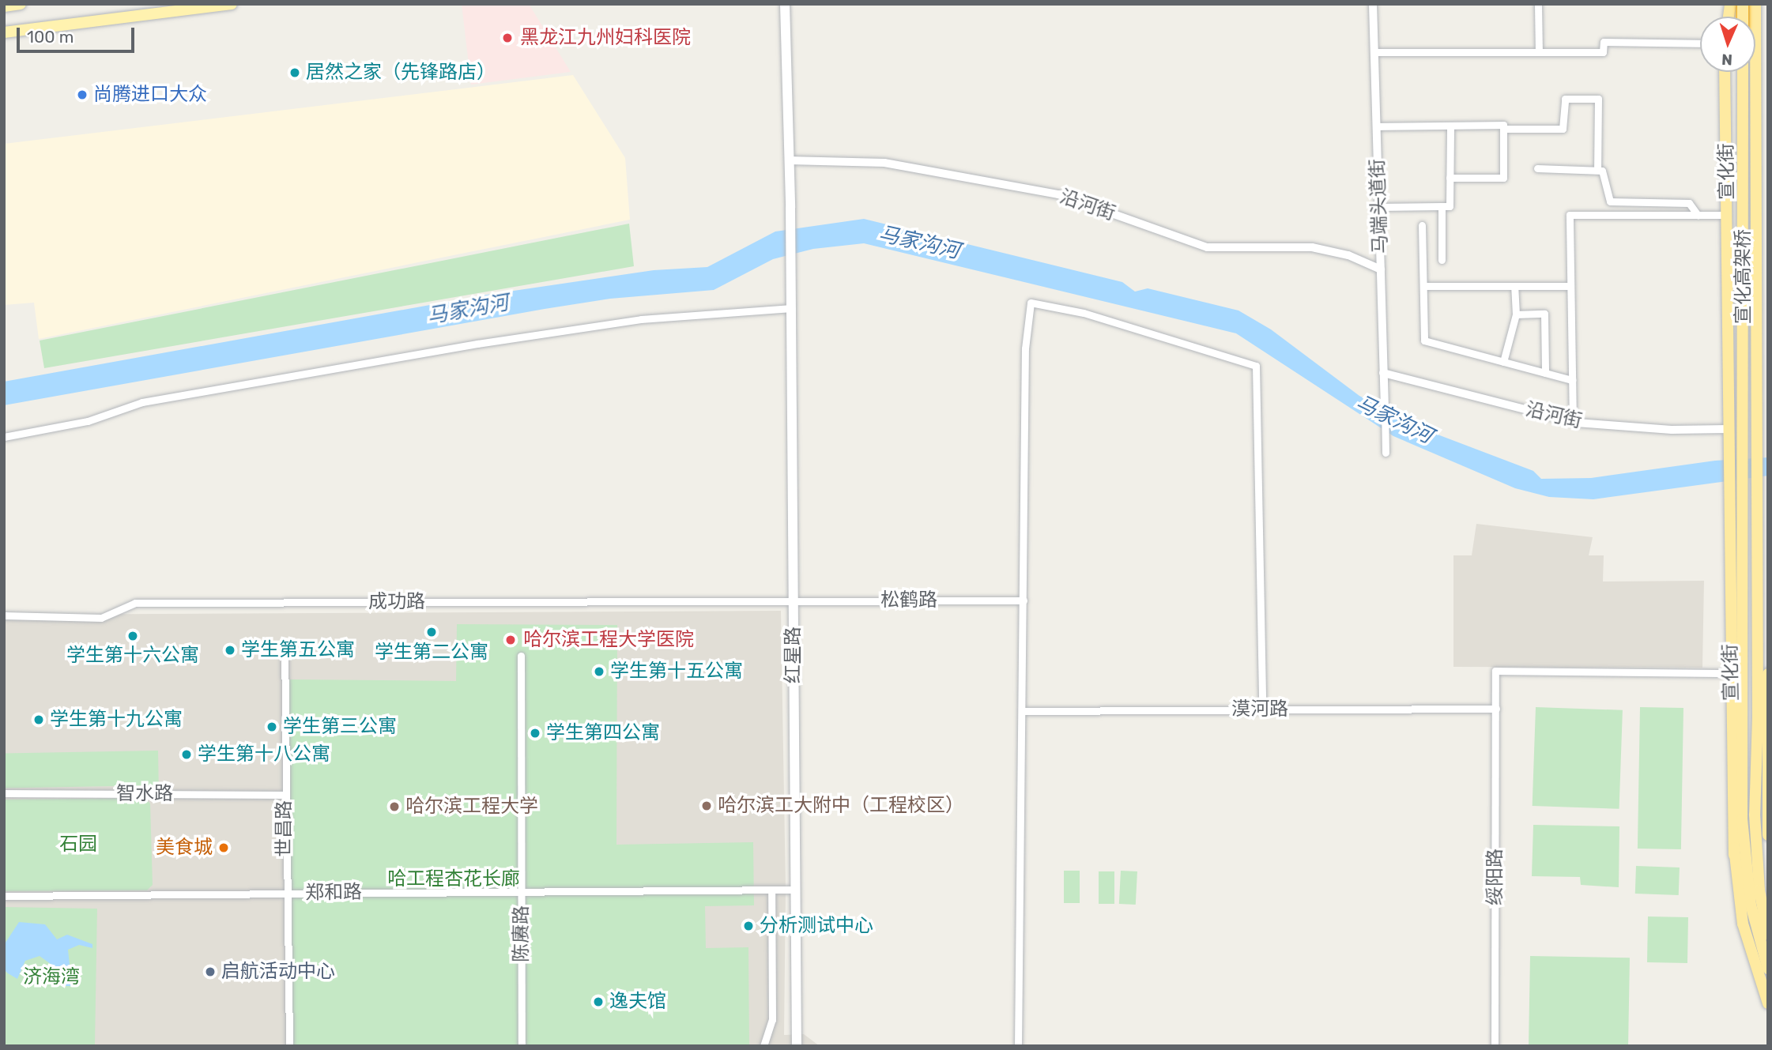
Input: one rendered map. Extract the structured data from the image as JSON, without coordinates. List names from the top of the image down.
{
  "streets": {
    "highway": ["宣化街", "宣化高架桥"],
    "main road": ["红星路"],
    "street": [
      "沿河街",
      "马端头道街",
      "松鹤路",
      "成功路",
      "漠河路",
      "智水路",
      "世昌路",
      "绥阳路",
      "郑和路",
      "陈赓路"
    ]
  },
  "crossings": [
    ["宣化街", "沿河街"],
    ["宣化街", "宣化高架桥"],
    ["宣化街", "绥阳路"],
    ["沿河街", "马端头道街"],
    ["沿河街", "红星路"],
    ["宣化高架桥", "绥阳路"],
    ["松鹤路", "成功路"],
    ["松鹤路", "红星路"],
    ["成功路", "红星路"],
    ["红星路", "郑和路"],
    ["漠河路", "绥阳路"],
    ["智水路", "世昌路"],
    ["世昌路", "郑和路"],
    ["郑和路", "陈赓路"]
  ],
  "water": ["马家沟河"],
  "parks": ["石园", "哈工程杏花长廊", "济海湾"],
  "places": [
    "黑龙江九州妇科医院",
    "居然之家（先锋路店）",
    "尚腾进口大众",
    "学生第二公寓",
    "学生第十六公寓",
    "哈尔滨工程大学医院",
    "学生第五公寓",
    "学生第十五公寓",
    "学生第十九公寓",
    "学生第三公寓",
    "学生第四公寓",
    "学生第十八公寓",
    "哈尔滨工大附中（工程校区）",
    "哈尔滨工程大学",
    "美食城",
    "分析测试中心",
    "启航活动中心",
    "逸夫馆"
  ],
  "scale_bar": "100 m",
  "north": "bottom"
}
